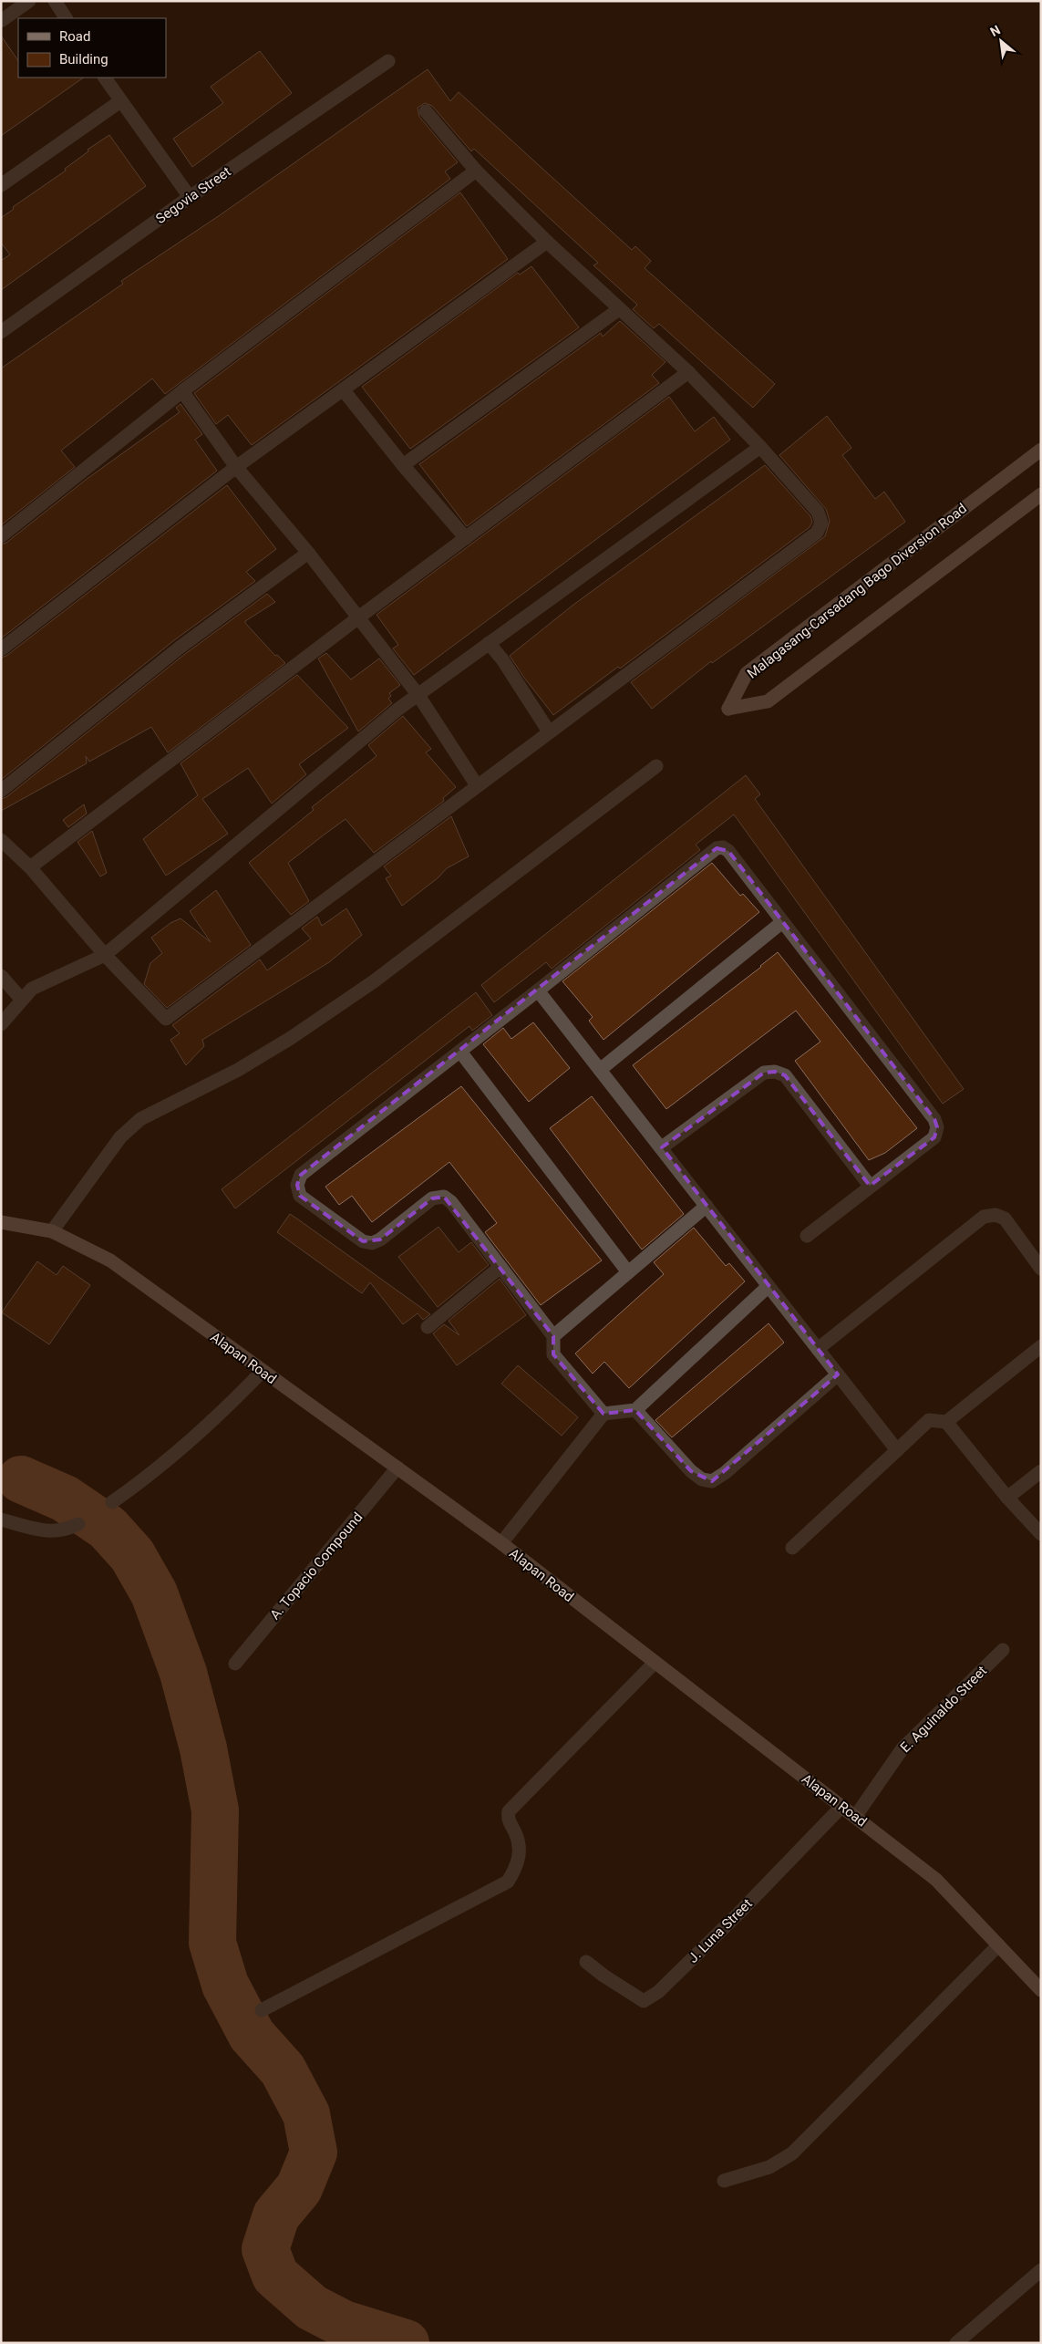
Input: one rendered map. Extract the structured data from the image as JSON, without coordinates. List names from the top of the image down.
{
  "streets": {
    "street": [
      "Segovia Street",
      "Malagasang-Carsadang Bago Diversion Road",
      "Alapan Road",
      "A. Topacio Compound",
      "E. Aguinaldo Street",
      "J. Luna Street"
    ]
  },
  "crossings": [
    ["Alapan Road", "A. Topacio Compound"],
    ["Alapan Road", "E. Aguinaldo Street"],
    ["Alapan Road", "J. Luna Street"]
  ],
  "legend": ["Road", "Building"],
  "north": "top left"
}
